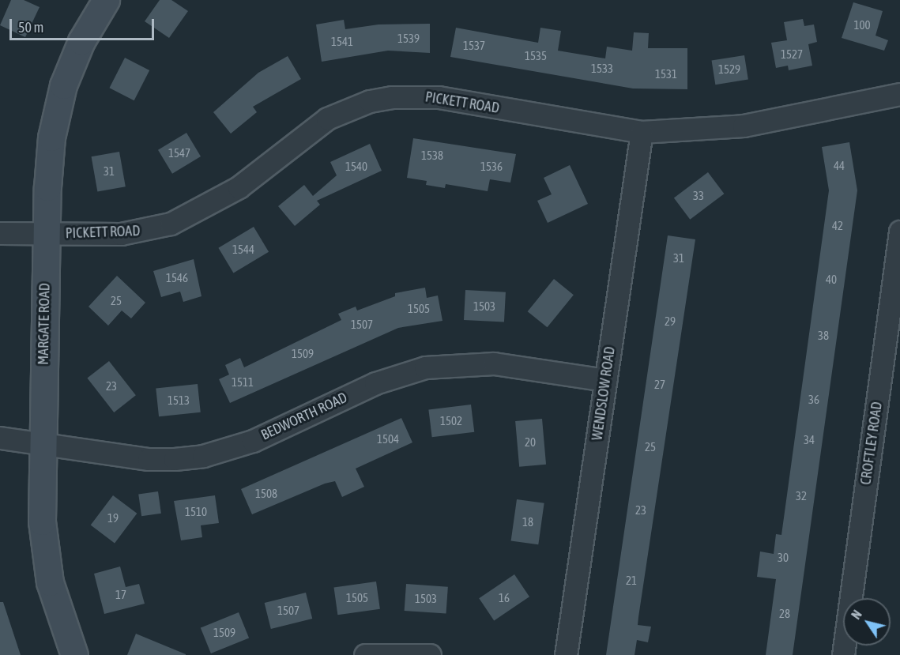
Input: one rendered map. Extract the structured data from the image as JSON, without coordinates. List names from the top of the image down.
{
  "streets": {
    "street": [
      "PICKETT ROAD",
      "MARGATE ROAD",
      "WENDSLOW ROAD",
      "BEDWORTH ROAD",
      "CROFTLEY ROAD"
    ]
  },
  "crossings": [
    ["PICKETT ROAD", "MARGATE ROAD"],
    ["PICKETT ROAD", "WENDSLOW ROAD"],
    ["MARGATE ROAD", "BEDWORTH ROAD"],
    ["WENDSLOW ROAD", "BEDWORTH ROAD"]
  ],
  "house_numbers": [
    "100",
    "1539",
    "1541",
    "1537",
    "1527",
    "1535",
    "1533",
    "1529",
    "1531",
    "1547",
    "1538",
    "44",
    "1540",
    "1536",
    "31",
    "33",
    "42",
    "1544",
    "31",
    "1546",
    "40",
    "25",
    "1503",
    "1505",
    "29",
    "1507",
    "38",
    "1509",
    "1511",
    "27",
    "23",
    "36",
    "1513",
    "1502",
    "1504",
    "34",
    "20",
    "25",
    "1508",
    "32",
    "23",
    "1510",
    "19",
    "18",
    "30",
    "21",
    "17",
    "1505",
    "16",
    "1503",
    "1507",
    "28",
    "1509"
  ],
  "scale_bar": "50 m",
  "north": "top left"
}
